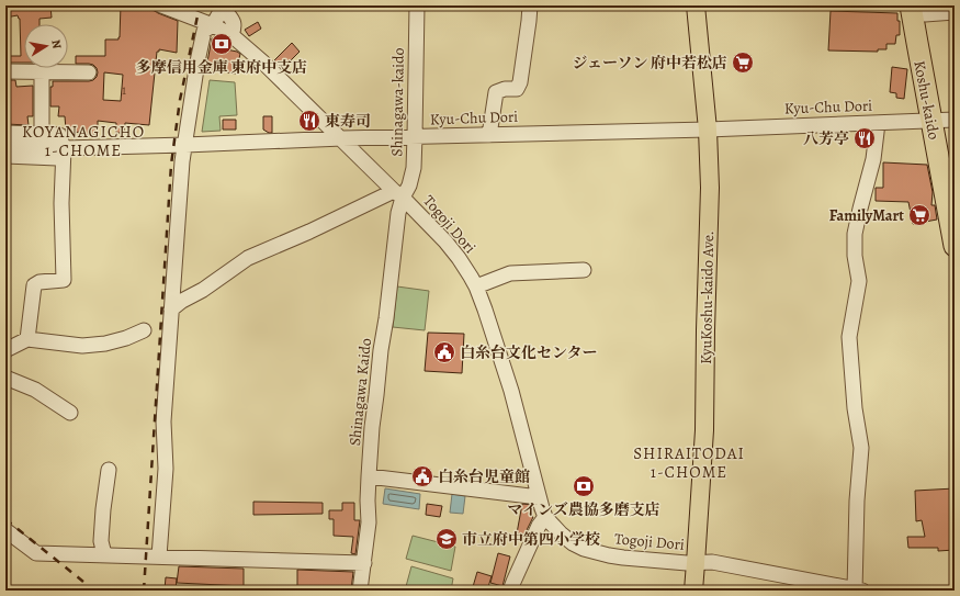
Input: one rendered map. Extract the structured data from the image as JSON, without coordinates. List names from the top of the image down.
{
  "streets": {
    "highway": ["Koshu-kaido"],
    "main road": ["KyuKoshu-kaido Ave."],
    "street": [
      "Shinagawa-kaido",
      "Kyu-Chu Dori",
      "Togoji Dori",
      "Shinagawa Kaido"
    ]
  },
  "crossings": [
    ["Koshu-kaido", "Kyu-Chu Dori"],
    ["Shinagawa-kaido", "Kyu-Chu Dori"],
    ["Shinagawa-kaido", "Togoji Dori"],
    ["Shinagawa-kaido", "Shinagawa Kaido"],
    ["Kyu-Chu Dori", "Togoji Dori"],
    ["Kyu-Chu Dori", "KyuKoshu-kaido Ave."],
    ["Togoji Dori", "KyuKoshu-kaido Ave."],
    ["Togoji Dori", "Shinagawa Kaido"]
  ],
  "districts": ["KOYANAGICHO 1-CHOME", "SHIRAITODAI 1-CHOME"],
  "places": {
    "bank": ["多摩信用金庫 東府中支店", "マインズ農協多磨支店"],
    "supermarket": ["ジェーソン 府中若松店", "FamilyMart"],
    "restaurant": ["東寿司", "八芳亭"],
    "public building": ["白糸台文化センター", "白糸台児童館"],
    "school or university": ["市立府中第四小学校"]
  },
  "house_numbers": ["1"],
  "north": "right"
}
